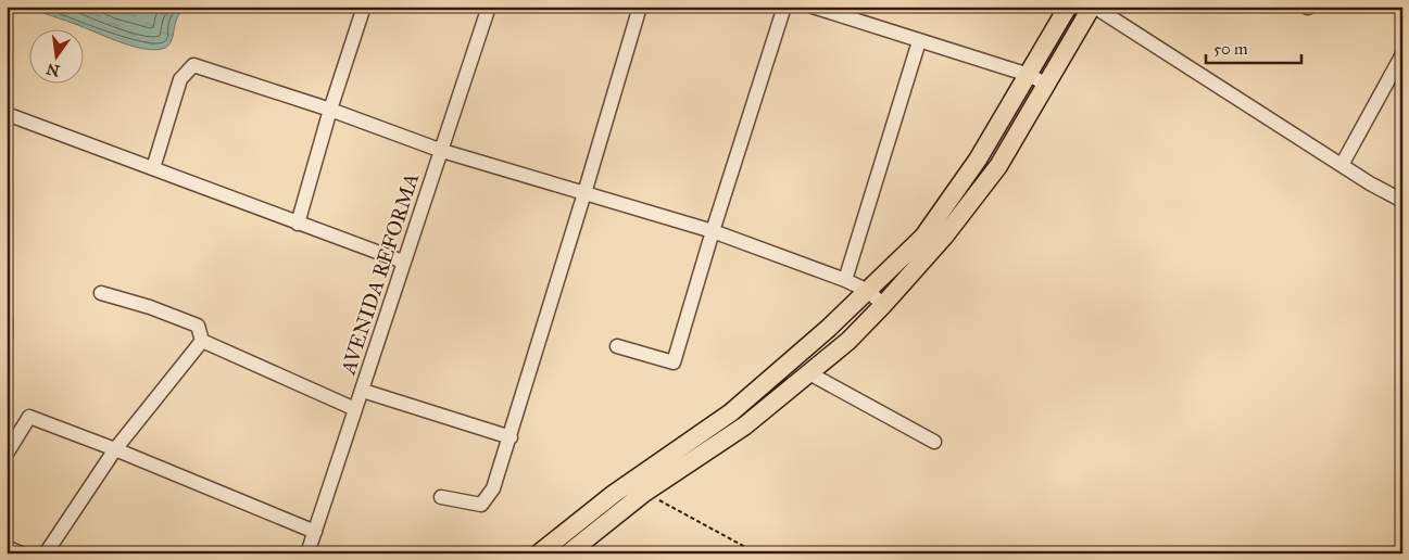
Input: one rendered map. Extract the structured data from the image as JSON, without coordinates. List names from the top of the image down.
{
  "streets": {
    "street": ["AVENIDA REFORMA"]
  },
  "scale_bar": "50 m",
  "north": "bottom"
}
